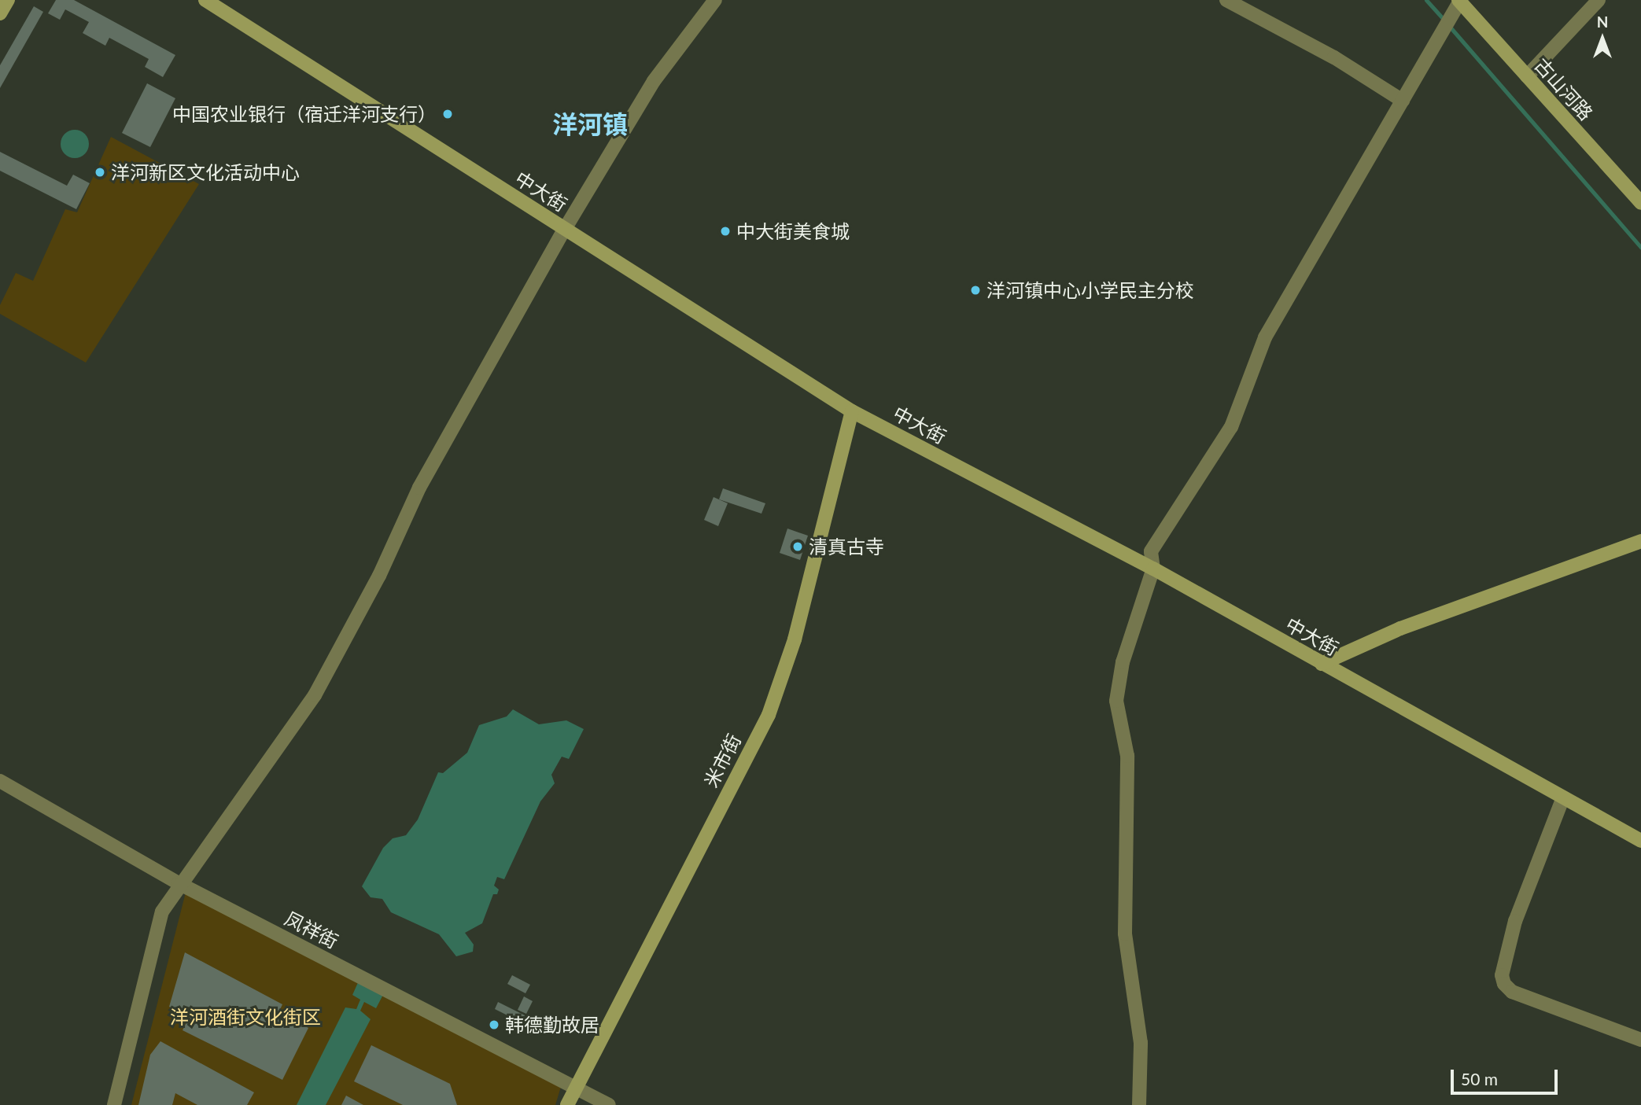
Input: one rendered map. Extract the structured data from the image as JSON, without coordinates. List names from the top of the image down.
{
  "streets": {
    "street": [
      "古山河路",
      "中大街",
      "米市街",
      "凤祥街"
    ]
  },
  "crossings": [
    ["中大街", "米市街"],
    ["米市街", "凤祥街"]
  ],
  "districts": ["洋河镇"],
  "parks": ["洋河酒街文化街区"],
  "places": [
    "中国农业银行（宿迁洋河支行）",
    "洋河新区文化活动中心",
    "中大街美食城",
    "洋河镇中心小学民主分校",
    "清真古寺",
    "韩德勤故居"
  ],
  "scale_bar": "50 m",
  "north": "top"
}
